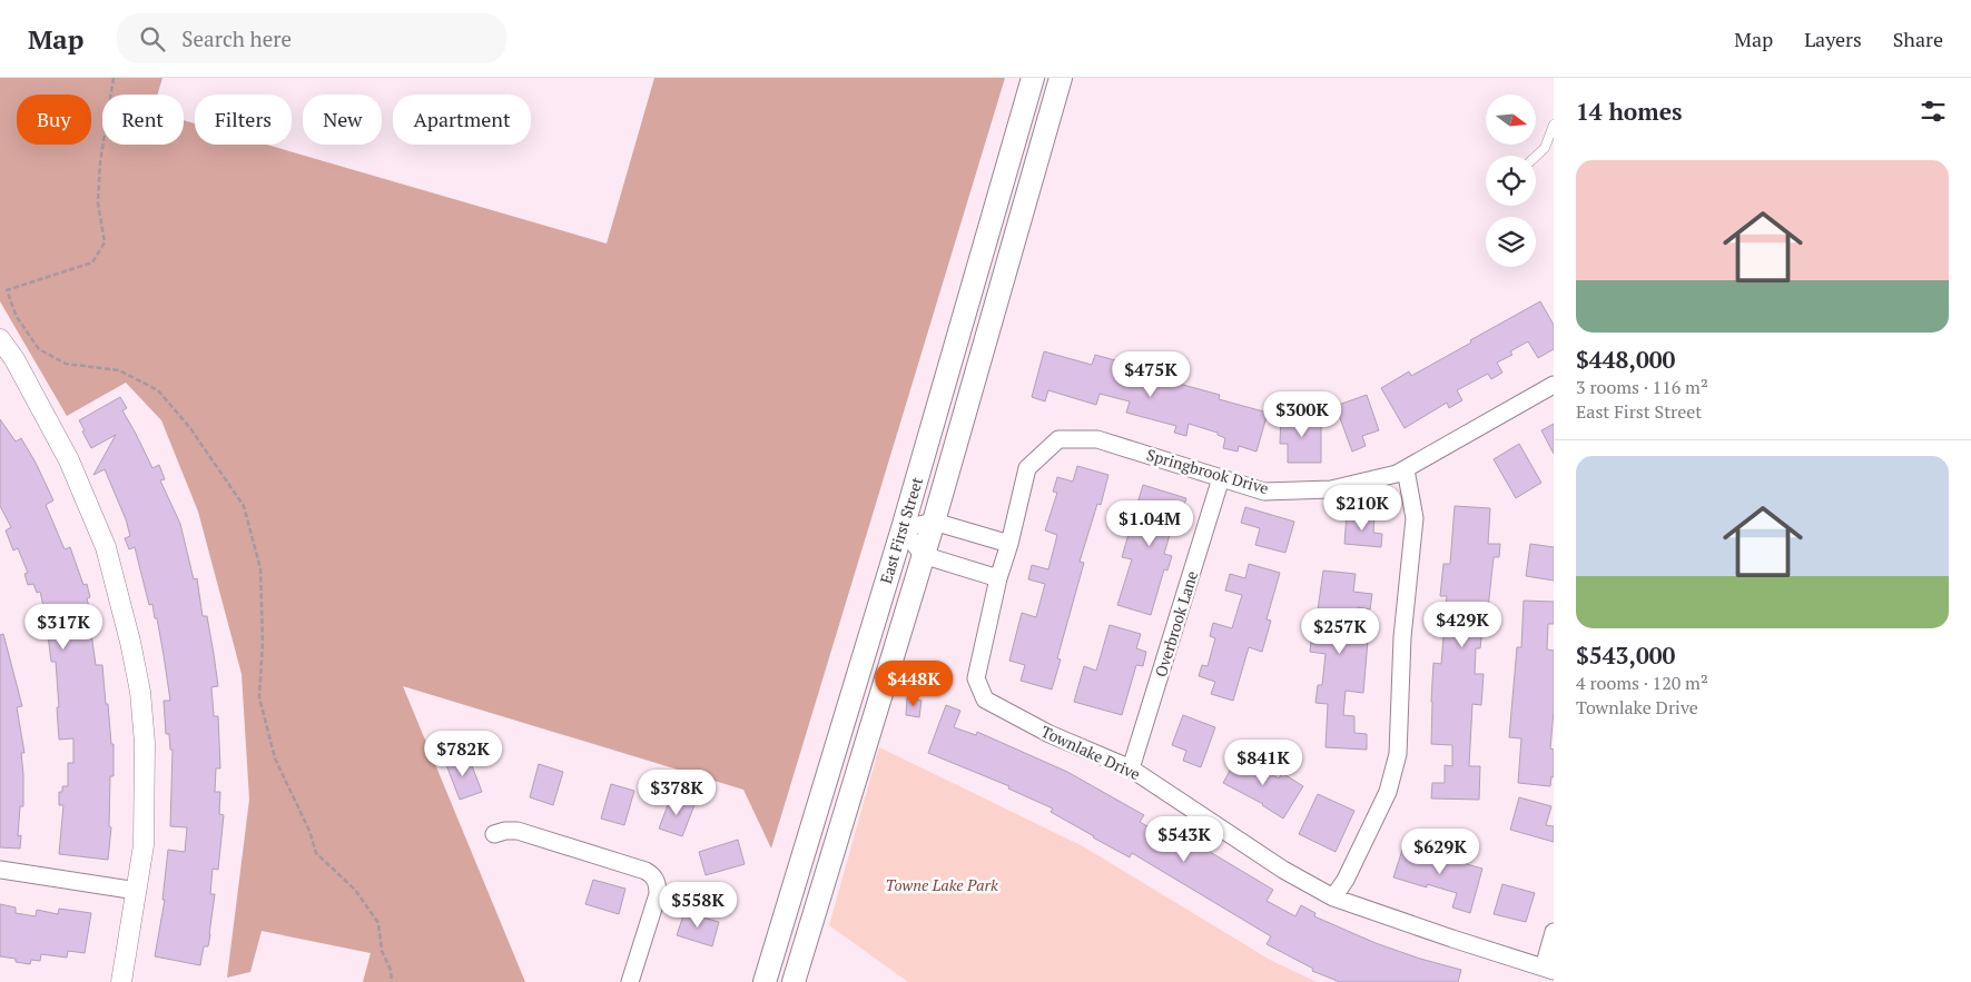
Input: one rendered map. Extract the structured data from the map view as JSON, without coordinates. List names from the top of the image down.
{
  "streets": {
    "main road": ["East First Street"],
    "street": ["Springbrook Drive", "Overbrook Lane", "Townlake Drive"]
  },
  "crossings": [
    ["Springbrook Drive", "Overbrook Lane"],
    ["Springbrook Drive", "Townlake Drive"],
    ["Overbrook Lane", "Townlake Drive"]
  ],
  "parks": ["Towne Lake Park"],
  "north": "right",
  "page": {
    "header": "Map",
    "search": "Search here",
    "nav": ["Map", "Layers", "Share"],
    "heading": "14 homes",
    "chip": [
      "Buy",
      "Rent",
      "Filters",
      "New",
      "Apartment"
    ],
    "list": [
      {
        "name": "$448,000",
        "note": "3 rooms · 116 m² · East First Street"
      },
      {
        "name": "$543,000",
        "note": "4 rooms · 120 m² · Townlake Drive"
      }
    ],
    "price": [
      "$475K",
      "$300K",
      "$210K",
      "$1.04M",
      "$429K",
      "$317K",
      "$257K",
      "$448K",
      "$782K",
      "$841K",
      "$378K",
      "$543K",
      "$629K",
      "$558K"
    ]
  }
}
